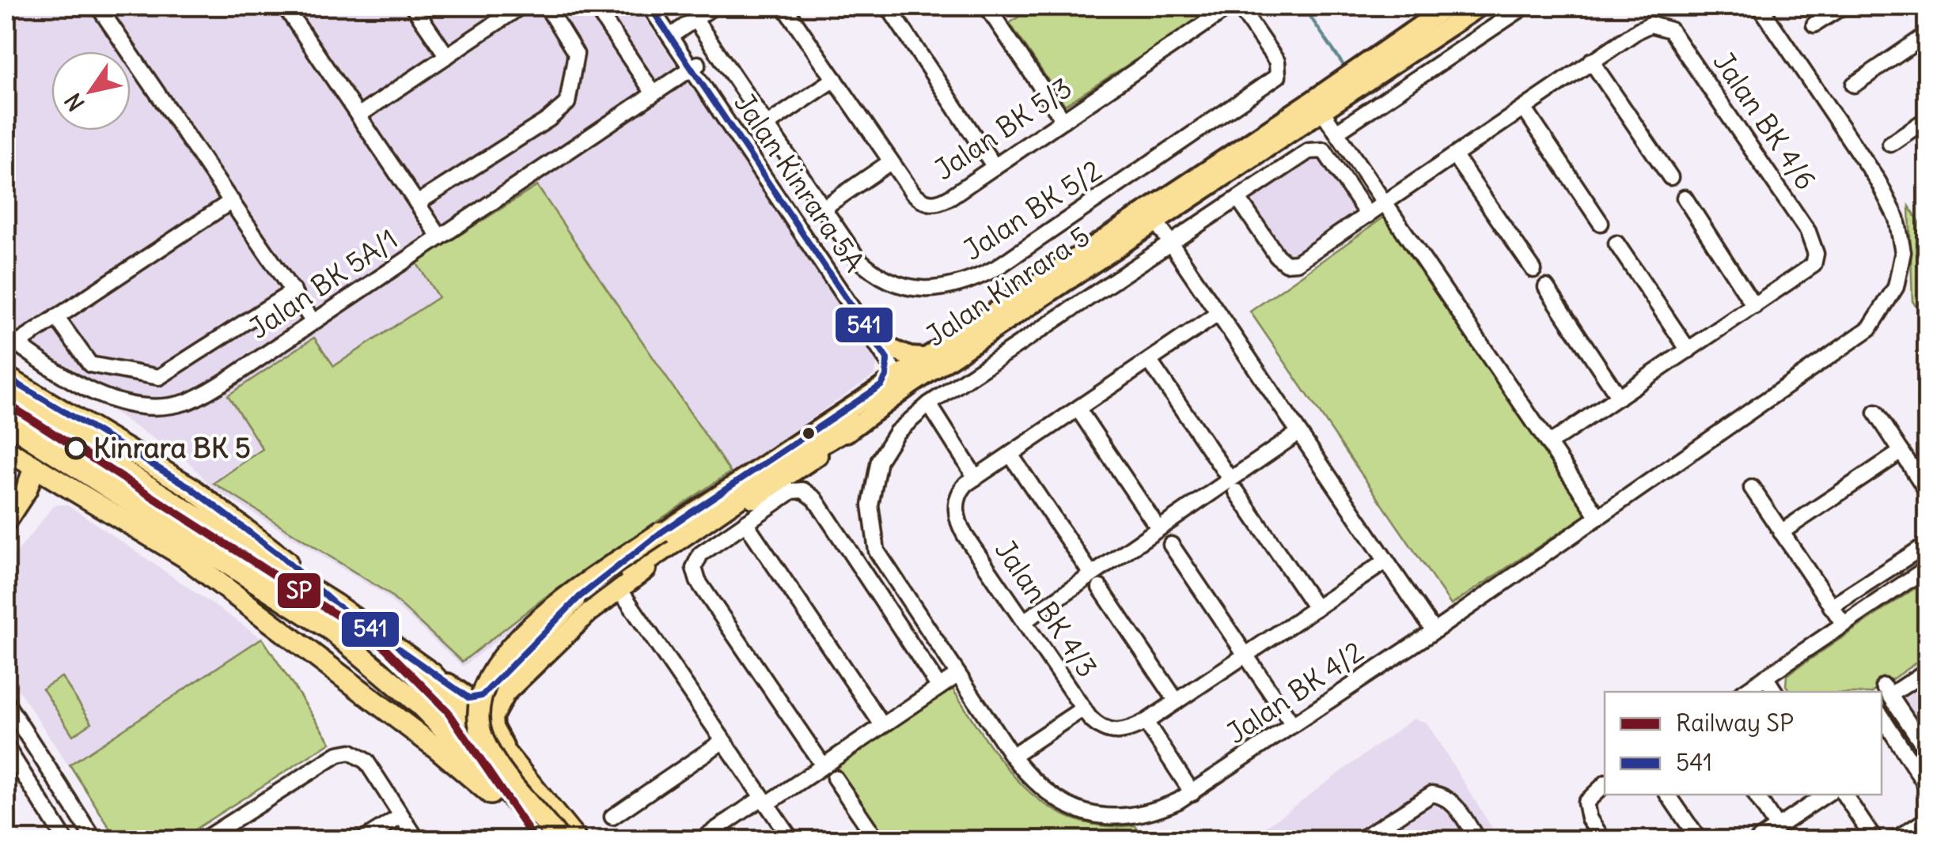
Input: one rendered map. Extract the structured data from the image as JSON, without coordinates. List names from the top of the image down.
{
  "streets": {
    "main road": ["Jalan Kinrara 5"],
    "street": [
      "Jalan BK 4/6",
      "Jalan BK 5/3",
      "Jalan Kinrara 5A",
      "Jalan BK 5/2",
      "Jalan BK 5A/1",
      "Jalan BK 4/3",
      "Jalan BK 4/2"
    ]
  },
  "crossings": [
    ["Jalan BK 4/6", "Jalan BK 4/2"],
    ["Jalan Kinrara 5A", "Jalan BK 5A/1"],
    ["Jalan Kinrara 5A", "Jalan Kinrara 5"]
  ],
  "places": ["Kinrara BK 5"],
  "lines": ["transit line 541", "rail line SP"],
  "legend": ["Railway SP", "541"],
  "north": "bottom left"
}
